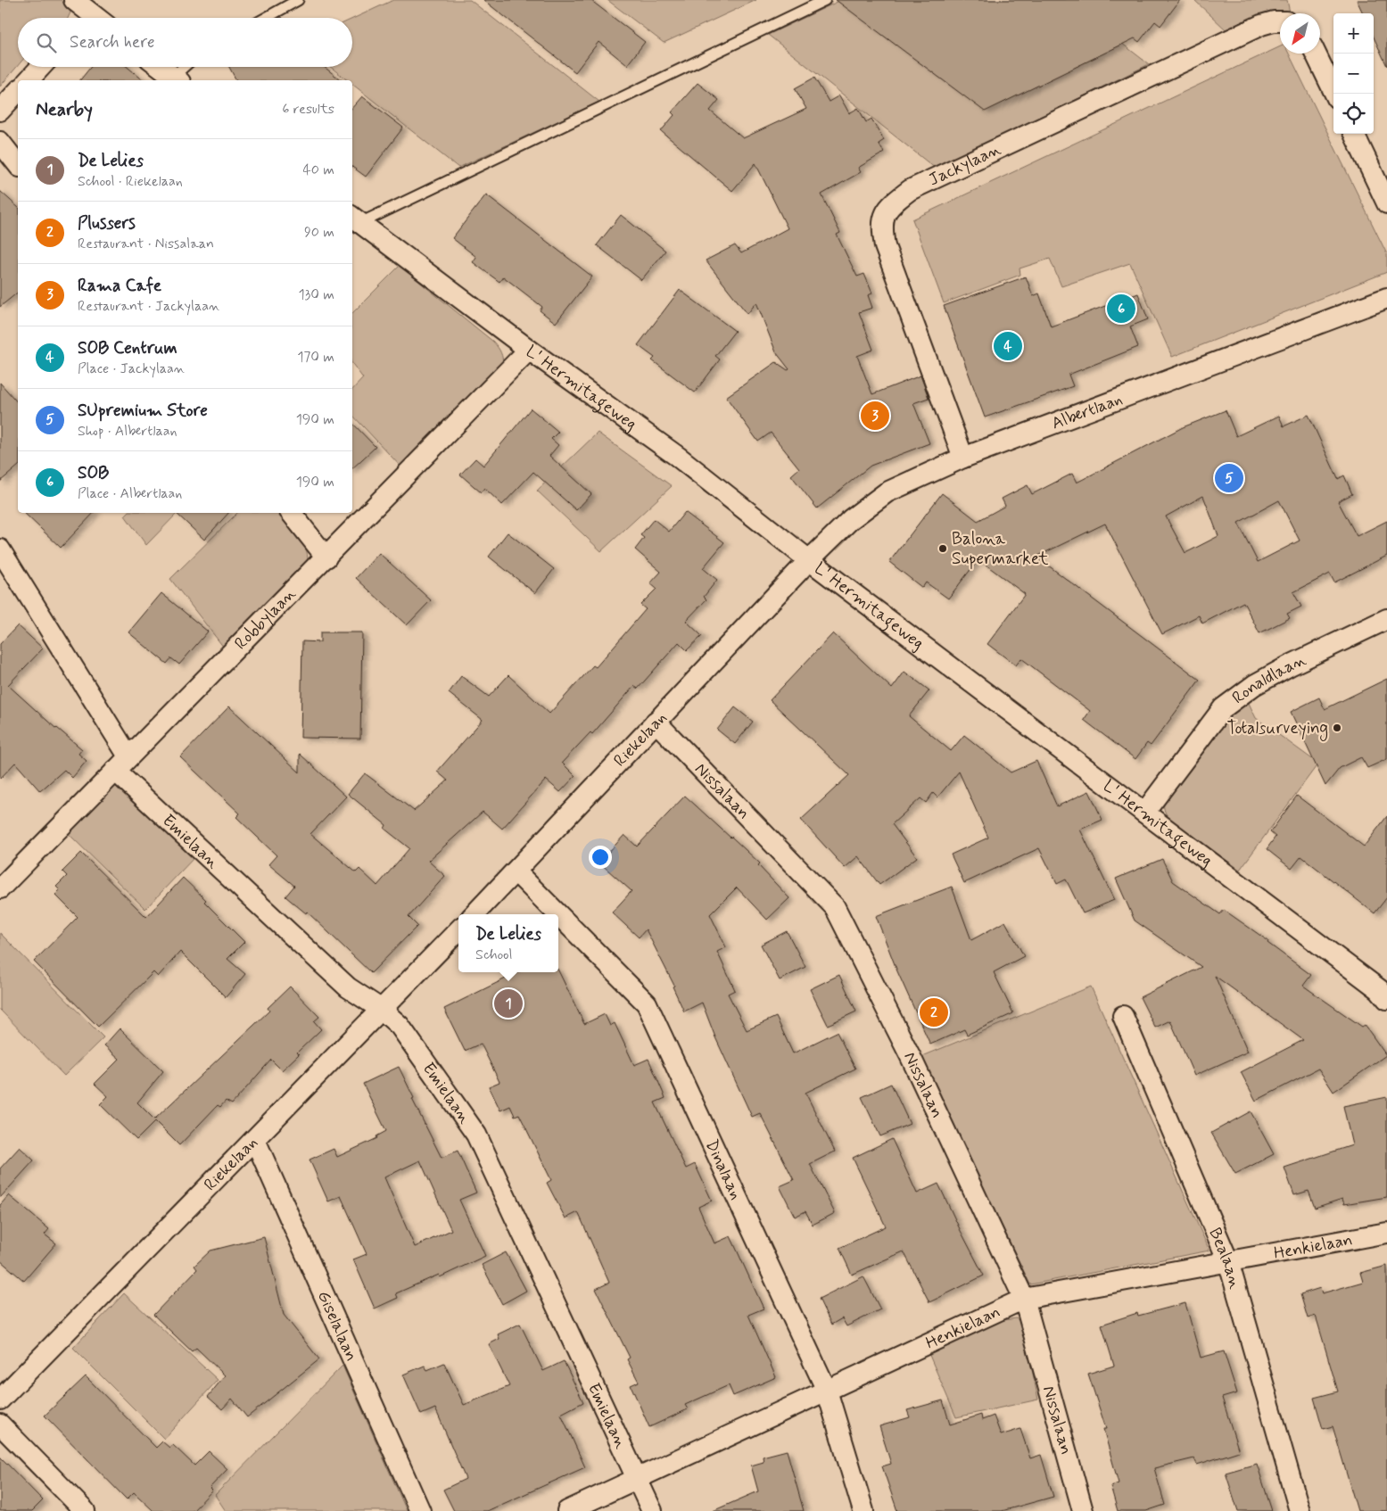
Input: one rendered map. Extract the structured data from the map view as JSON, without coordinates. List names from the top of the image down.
{
  "streets": {
    "street": [
      "Jackylaan",
      "L' Hermitageweg",
      "Albertlaan",
      "Robbylaan",
      "Ronaldlaan",
      "Riekelaan",
      "Nissalaan",
      "Emielaan",
      "Dinalaan",
      "Henkielaan",
      "Bealaan",
      "Giselalaan"
    ]
  },
  "crossings": [
    ["Jackylaan", "Albertlaan"],
    ["L' Hermitageweg", "Albertlaan"],
    ["L' Hermitageweg", "Robbylaan"],
    ["L' Hermitageweg", "Ronaldlaan"],
    ["L' Hermitageweg", "Riekelaan"],
    ["Albertlaan", "Riekelaan"],
    ["Robbylaan", "Emielaan"],
    ["Riekelaan", "Nissalaan"],
    ["Riekelaan", "Emielaan"],
    ["Riekelaan", "Dinalaan"],
    ["Riekelaan", "Giselalaan"],
    ["Nissalaan", "Henkielaan"],
    ["Emielaan", "Henkielaan"],
    ["Dinalaan", "Henkielaan"],
    ["Henkielaan", "Bealaan"]
  ],
  "places": ["Balona Supermarket", "Totalsurveying"],
  "north": "bottom left",
  "page": {
    "map_buttons": ["+", "−"],
    "search": "Search here",
    "heading": ["Nearby", "6 results"],
    "list": [
      {
        "mark": "1",
        "name": "De Lelies",
        "note": "School · Riekelaan",
        "value": "40 m"
      },
      {
        "mark": "2",
        "name": "Plussers",
        "note": "Restaurant · Nissalaan",
        "value": "90 m"
      },
      {
        "mark": "3",
        "name": "Rama Cafe",
        "note": "Restaurant · Jackylaan",
        "value": "130 m"
      },
      {
        "mark": "4",
        "name": "SOB Centrum",
        "note": "Place · Jackylaan",
        "value": "170 m"
      },
      {
        "mark": "5",
        "name": "SUpremium Store",
        "note": "Shop · Albertlaan",
        "value": "190 m"
      },
      {
        "mark": "6",
        "name": "SOB",
        "note": "Place · Albertlaan",
        "value": "190 m"
      }
    ],
    "pins": [
      "6",
      "4",
      "3",
      "5",
      "1",
      "2"
    ],
    "popup": ["De Lelies", "School"]
  }
}
